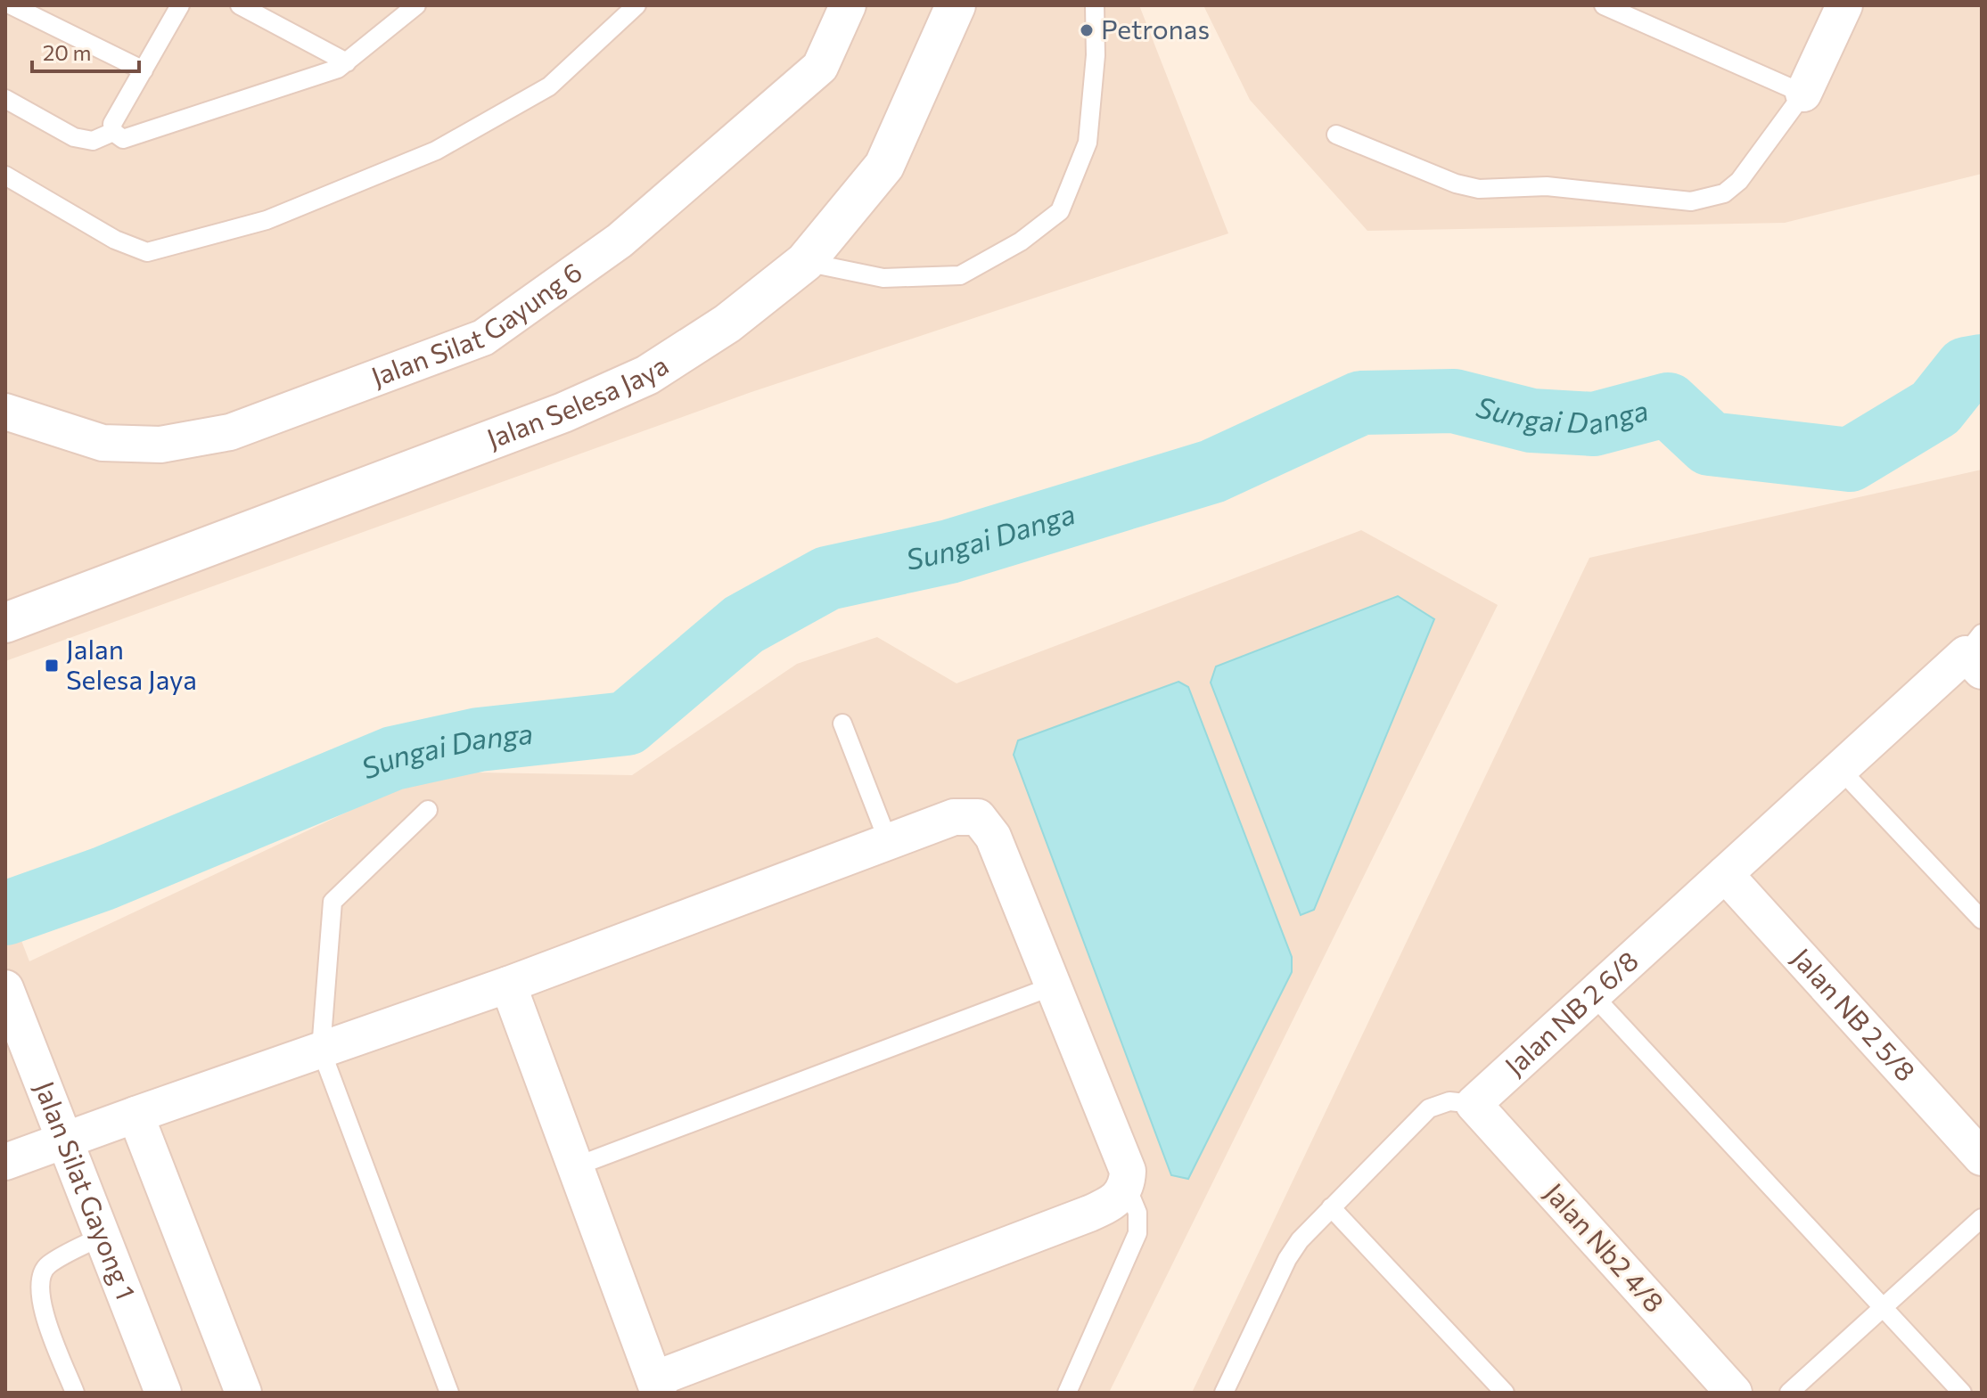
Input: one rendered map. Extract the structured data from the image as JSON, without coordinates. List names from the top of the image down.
{
  "streets": {
    "street": [
      "Jalan Silat Gayung 6",
      "Jalan Selesa Jaya",
      "Jalan NB 2 6/8",
      "Jalan NB 2 5/8",
      "Jalan Silat Gayong 1",
      "Jalan Nb2 4/8"
    ]
  },
  "crossings": [
    ["Jalan NB 2 6/8", "Jalan NB 2 5/8"],
    ["Jalan NB 2 6/8", "Jalan Nb2 4/8"]
  ],
  "water": ["Sungai Danga"],
  "places": {
    "other": ["Petronas"],
    "transit": ["Jalan Selesa Jaya"]
  },
  "scale_bar": "20 m"
}
